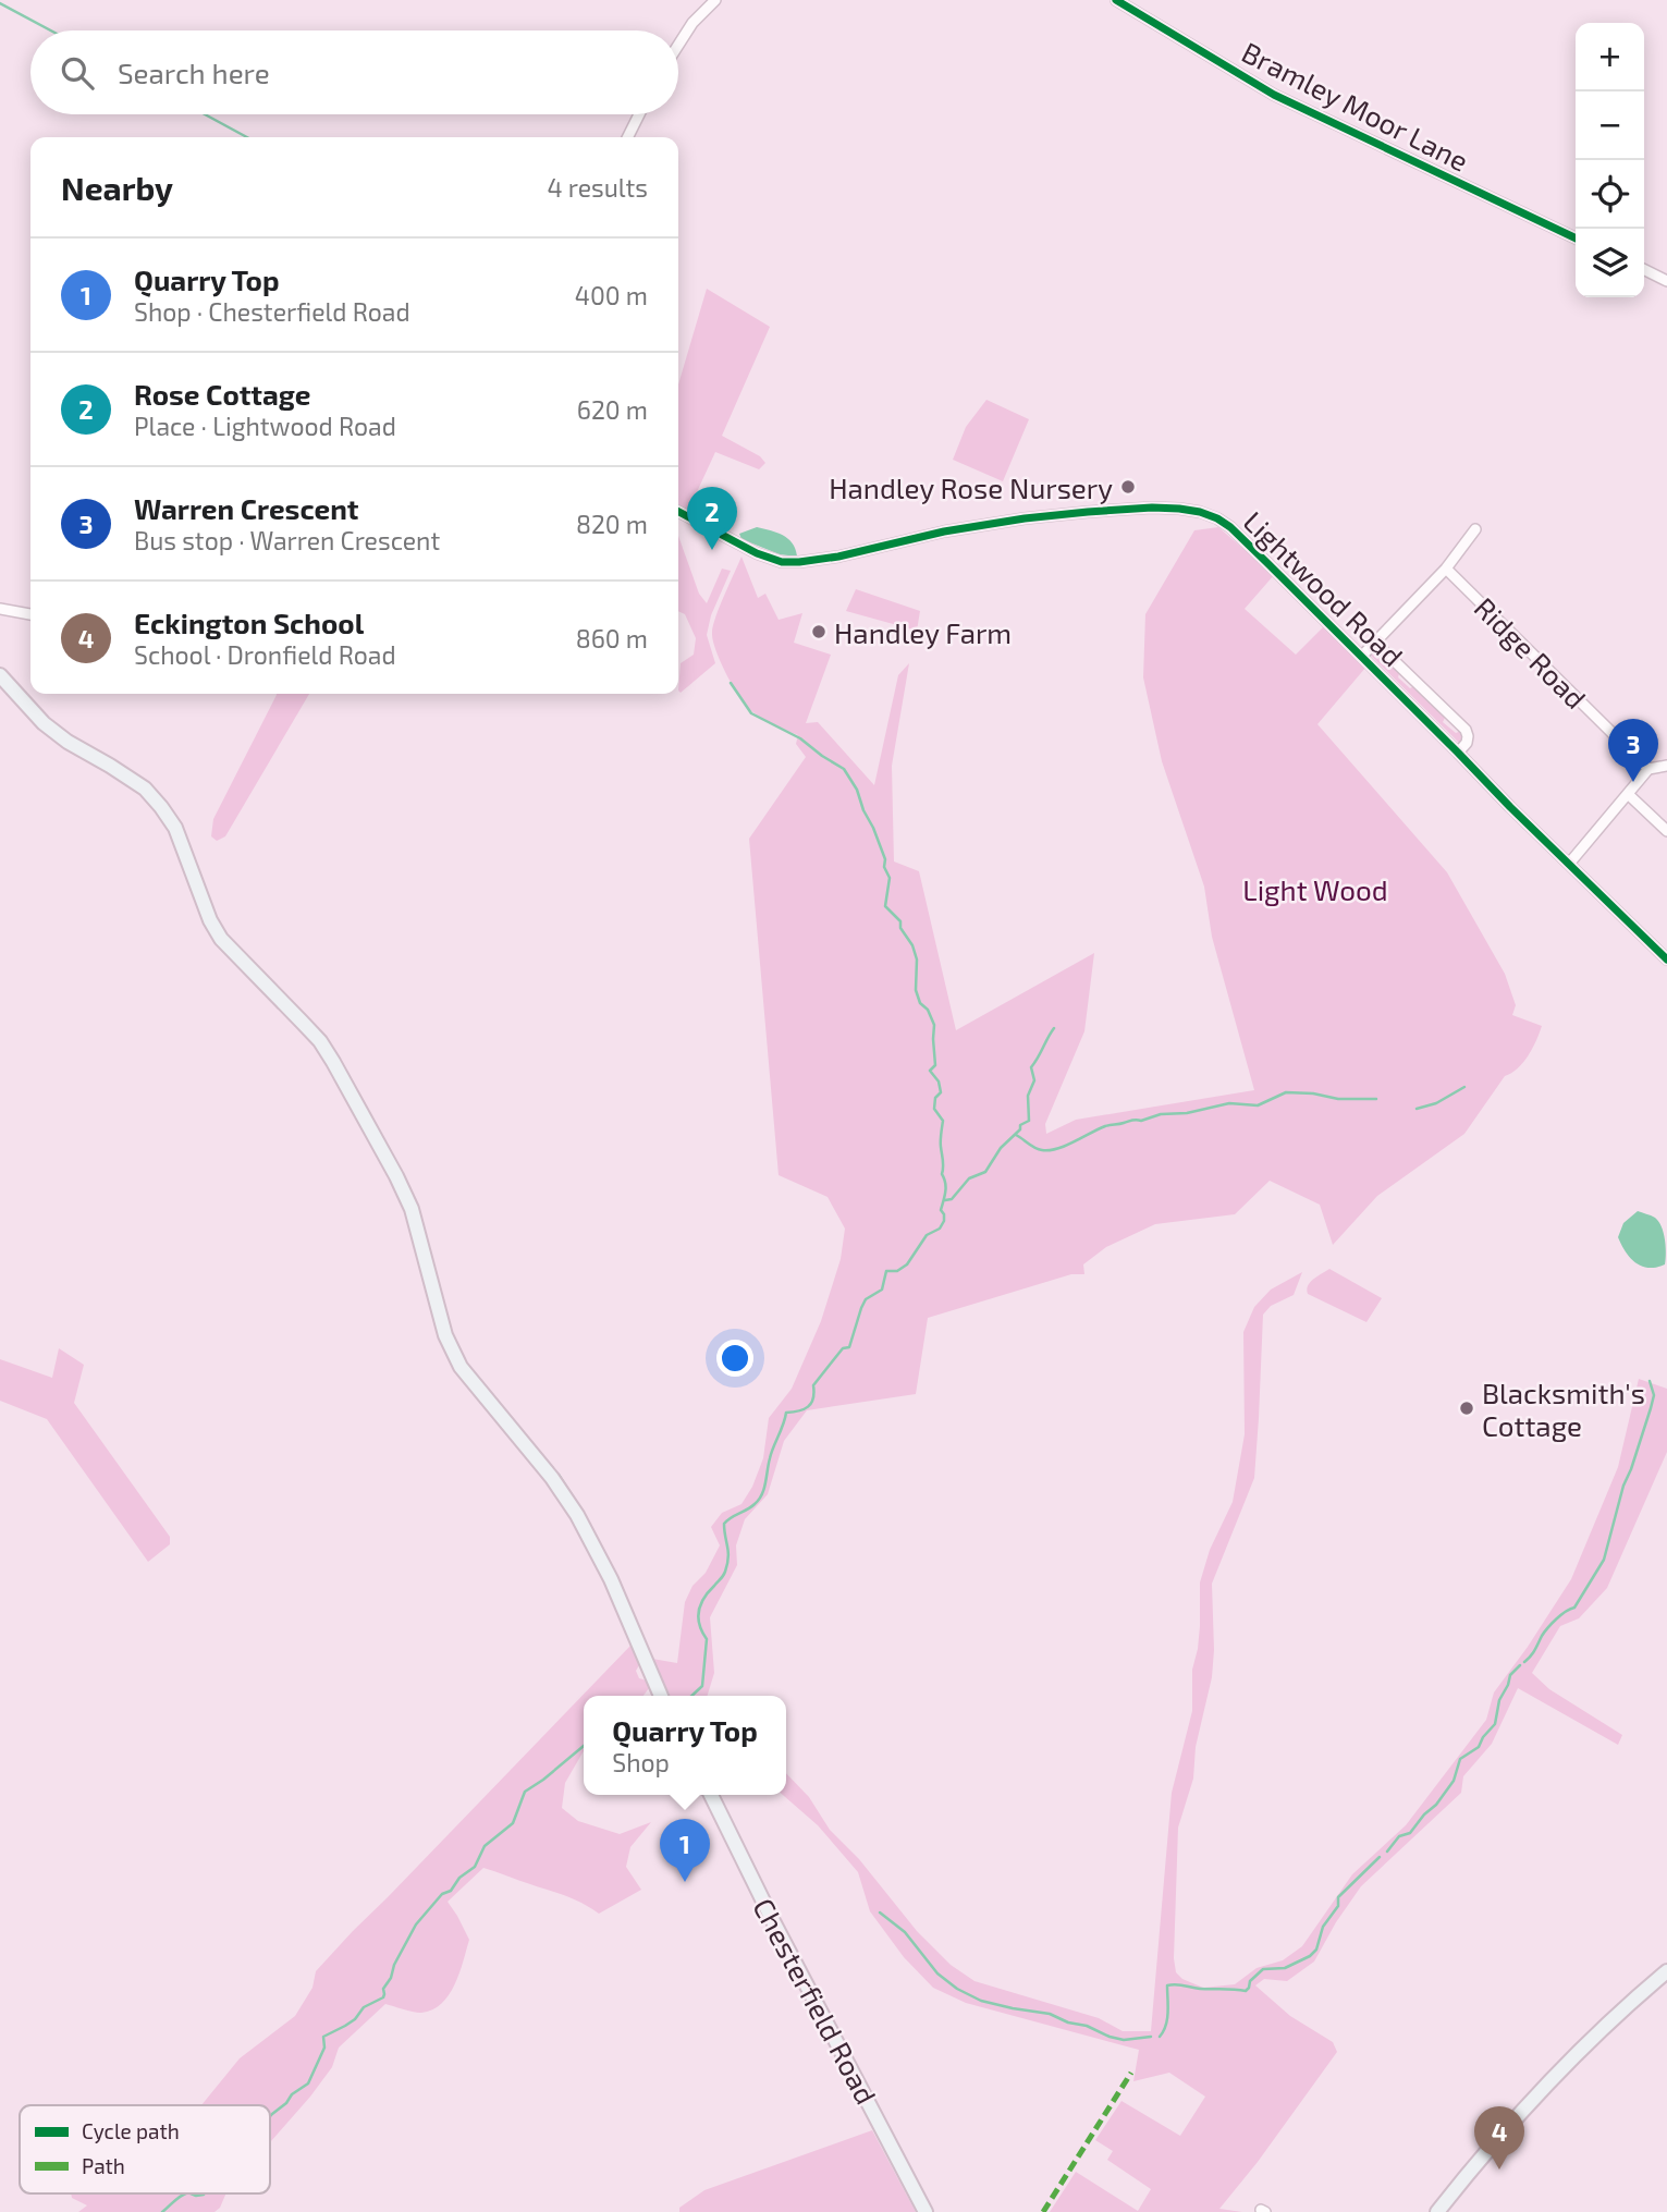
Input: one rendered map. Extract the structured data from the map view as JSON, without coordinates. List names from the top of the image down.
{
  "streets": {
    "main road": ["Chesterfield Road"],
    "street": ["Bramley Moor Lane", "Lightwood Road", "Ridge Road"]
  },
  "parks": ["Light Wood"],
  "places": ["Handley Rose Nursery", "Handley Farm", "Blacksmith's Cottage"],
  "legend": ["Cycle path", "Path"],
  "page": {
    "map_buttons": ["+", "−"],
    "search": "Search here",
    "heading": ["Nearby", "4 results"],
    "list": [
      {
        "mark": "1",
        "name": "Quarry Top",
        "note": "Shop · Chesterfield Road",
        "value": "400 m"
      },
      {
        "mark": "2",
        "name": "Rose Cottage",
        "note": "Place · Lightwood Road",
        "value": "620 m"
      },
      {
        "mark": "3",
        "name": "Warren Crescent",
        "note": "Bus stop · Warren Crescent",
        "value": "820 m"
      },
      {
        "mark": "4",
        "name": "Eckington School",
        "note": "School · Dronfield Road",
        "value": "860 m"
      }
    ],
    "pins": [
      "2",
      "3",
      "1",
      "4"
    ],
    "popup": ["Quarry Top", "Shop"]
  }
}
